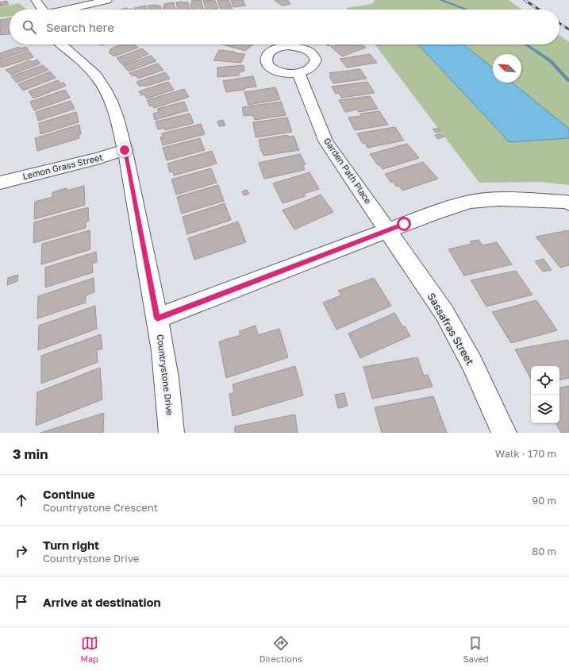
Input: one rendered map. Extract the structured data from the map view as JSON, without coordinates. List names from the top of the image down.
{
  "streets": {
    "street": [
      "Lemon Grass Street",
      "Garden Path Place",
      "Sassafras Street",
      "Countrystone Drive"
    ]
  },
  "crossings": [
    ["Lemon Grass Street", "Countrystone Drive"],
    ["Garden Path Place", "Sassafras Street"]
  ],
  "north": "top left",
  "page": {
    "search": "Search here",
    "heading": ["3 min", "Walk · 170 m"],
    "list": [
      ["Continue", "Countrystone Crescent", "90 m"],
      ["Turn right", "Countrystone Drive", "80 m"],
      "Arrive at destination"
    ],
    "nav": ["Map", "Directions", "Saved"]
  }
}
